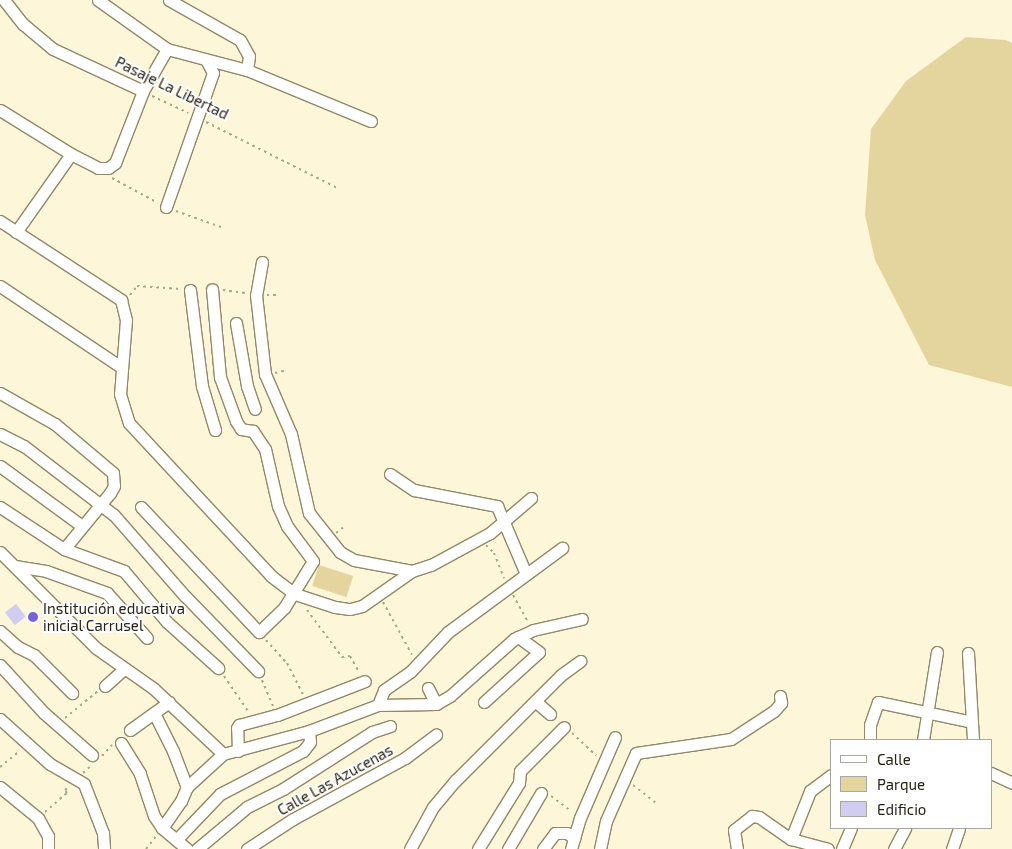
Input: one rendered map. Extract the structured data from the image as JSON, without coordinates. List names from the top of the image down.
{
  "streets": {
    "street": ["Pasaje La Libertad", "Calle Las Azucenas"]
  },
  "places": ["Institución educativa inicial Carrusel"],
  "legend": ["Calle", "Parque", "Edificio"]
}
